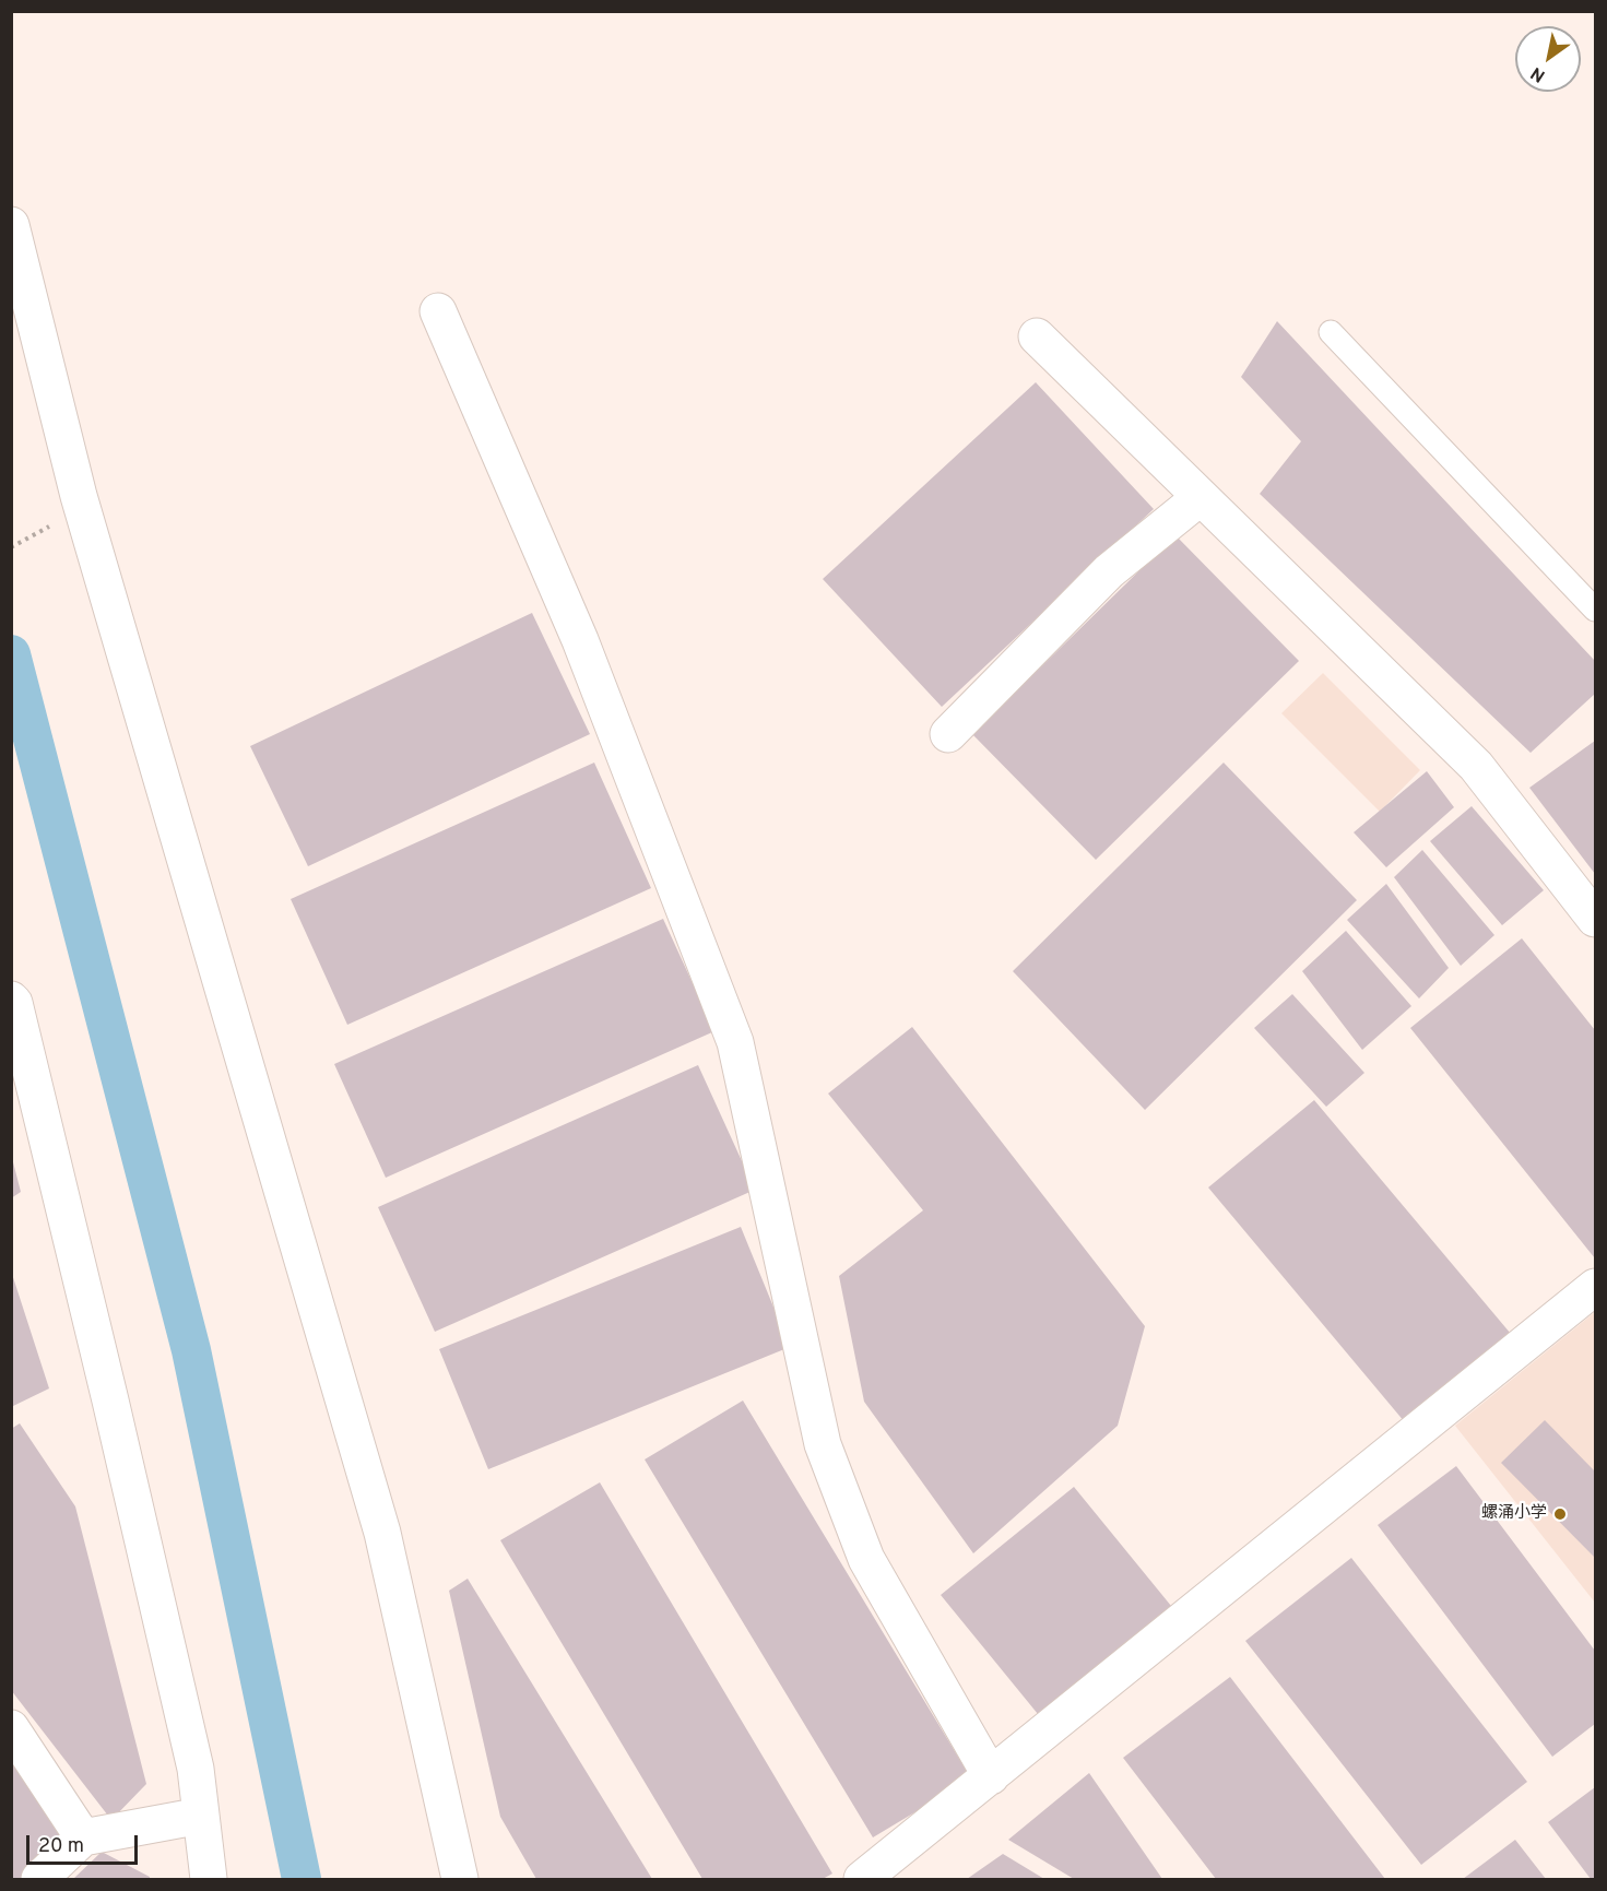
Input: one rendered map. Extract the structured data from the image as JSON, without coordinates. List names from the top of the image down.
{
  "places": ["螺涌小学"],
  "scale_bar": "20 m",
  "north": "bottom left"
}
